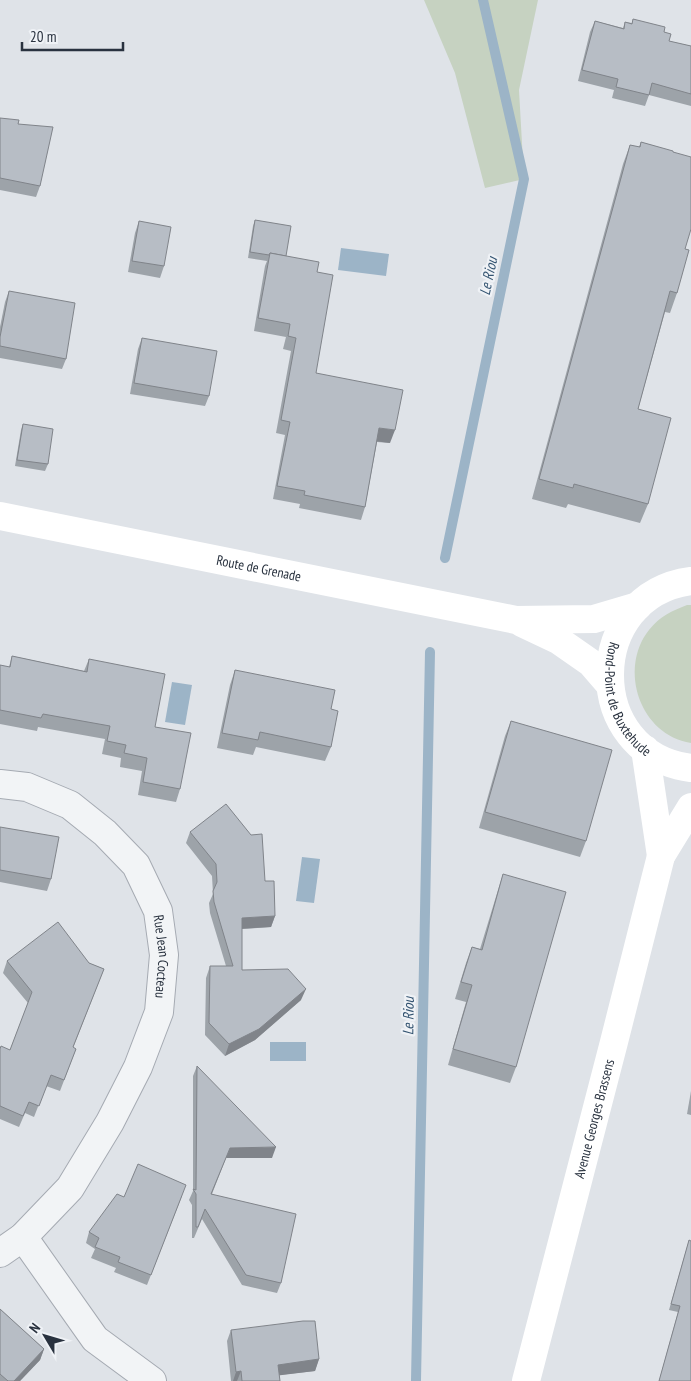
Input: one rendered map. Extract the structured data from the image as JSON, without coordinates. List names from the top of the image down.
{
  "streets": {
    "main road": ["Route de Grenade", "Rond-Point de Buxtehude", "Avenue Georges Brassens"],
    "street": ["Rue Jean Cocteau"]
  },
  "crossings": [
    ["Rond-Point de Buxtehude", "Avenue Georges Brassens"]
  ],
  "water": ["Le Riou"],
  "scale_bar": "20 m",
  "north": "top left"
}
